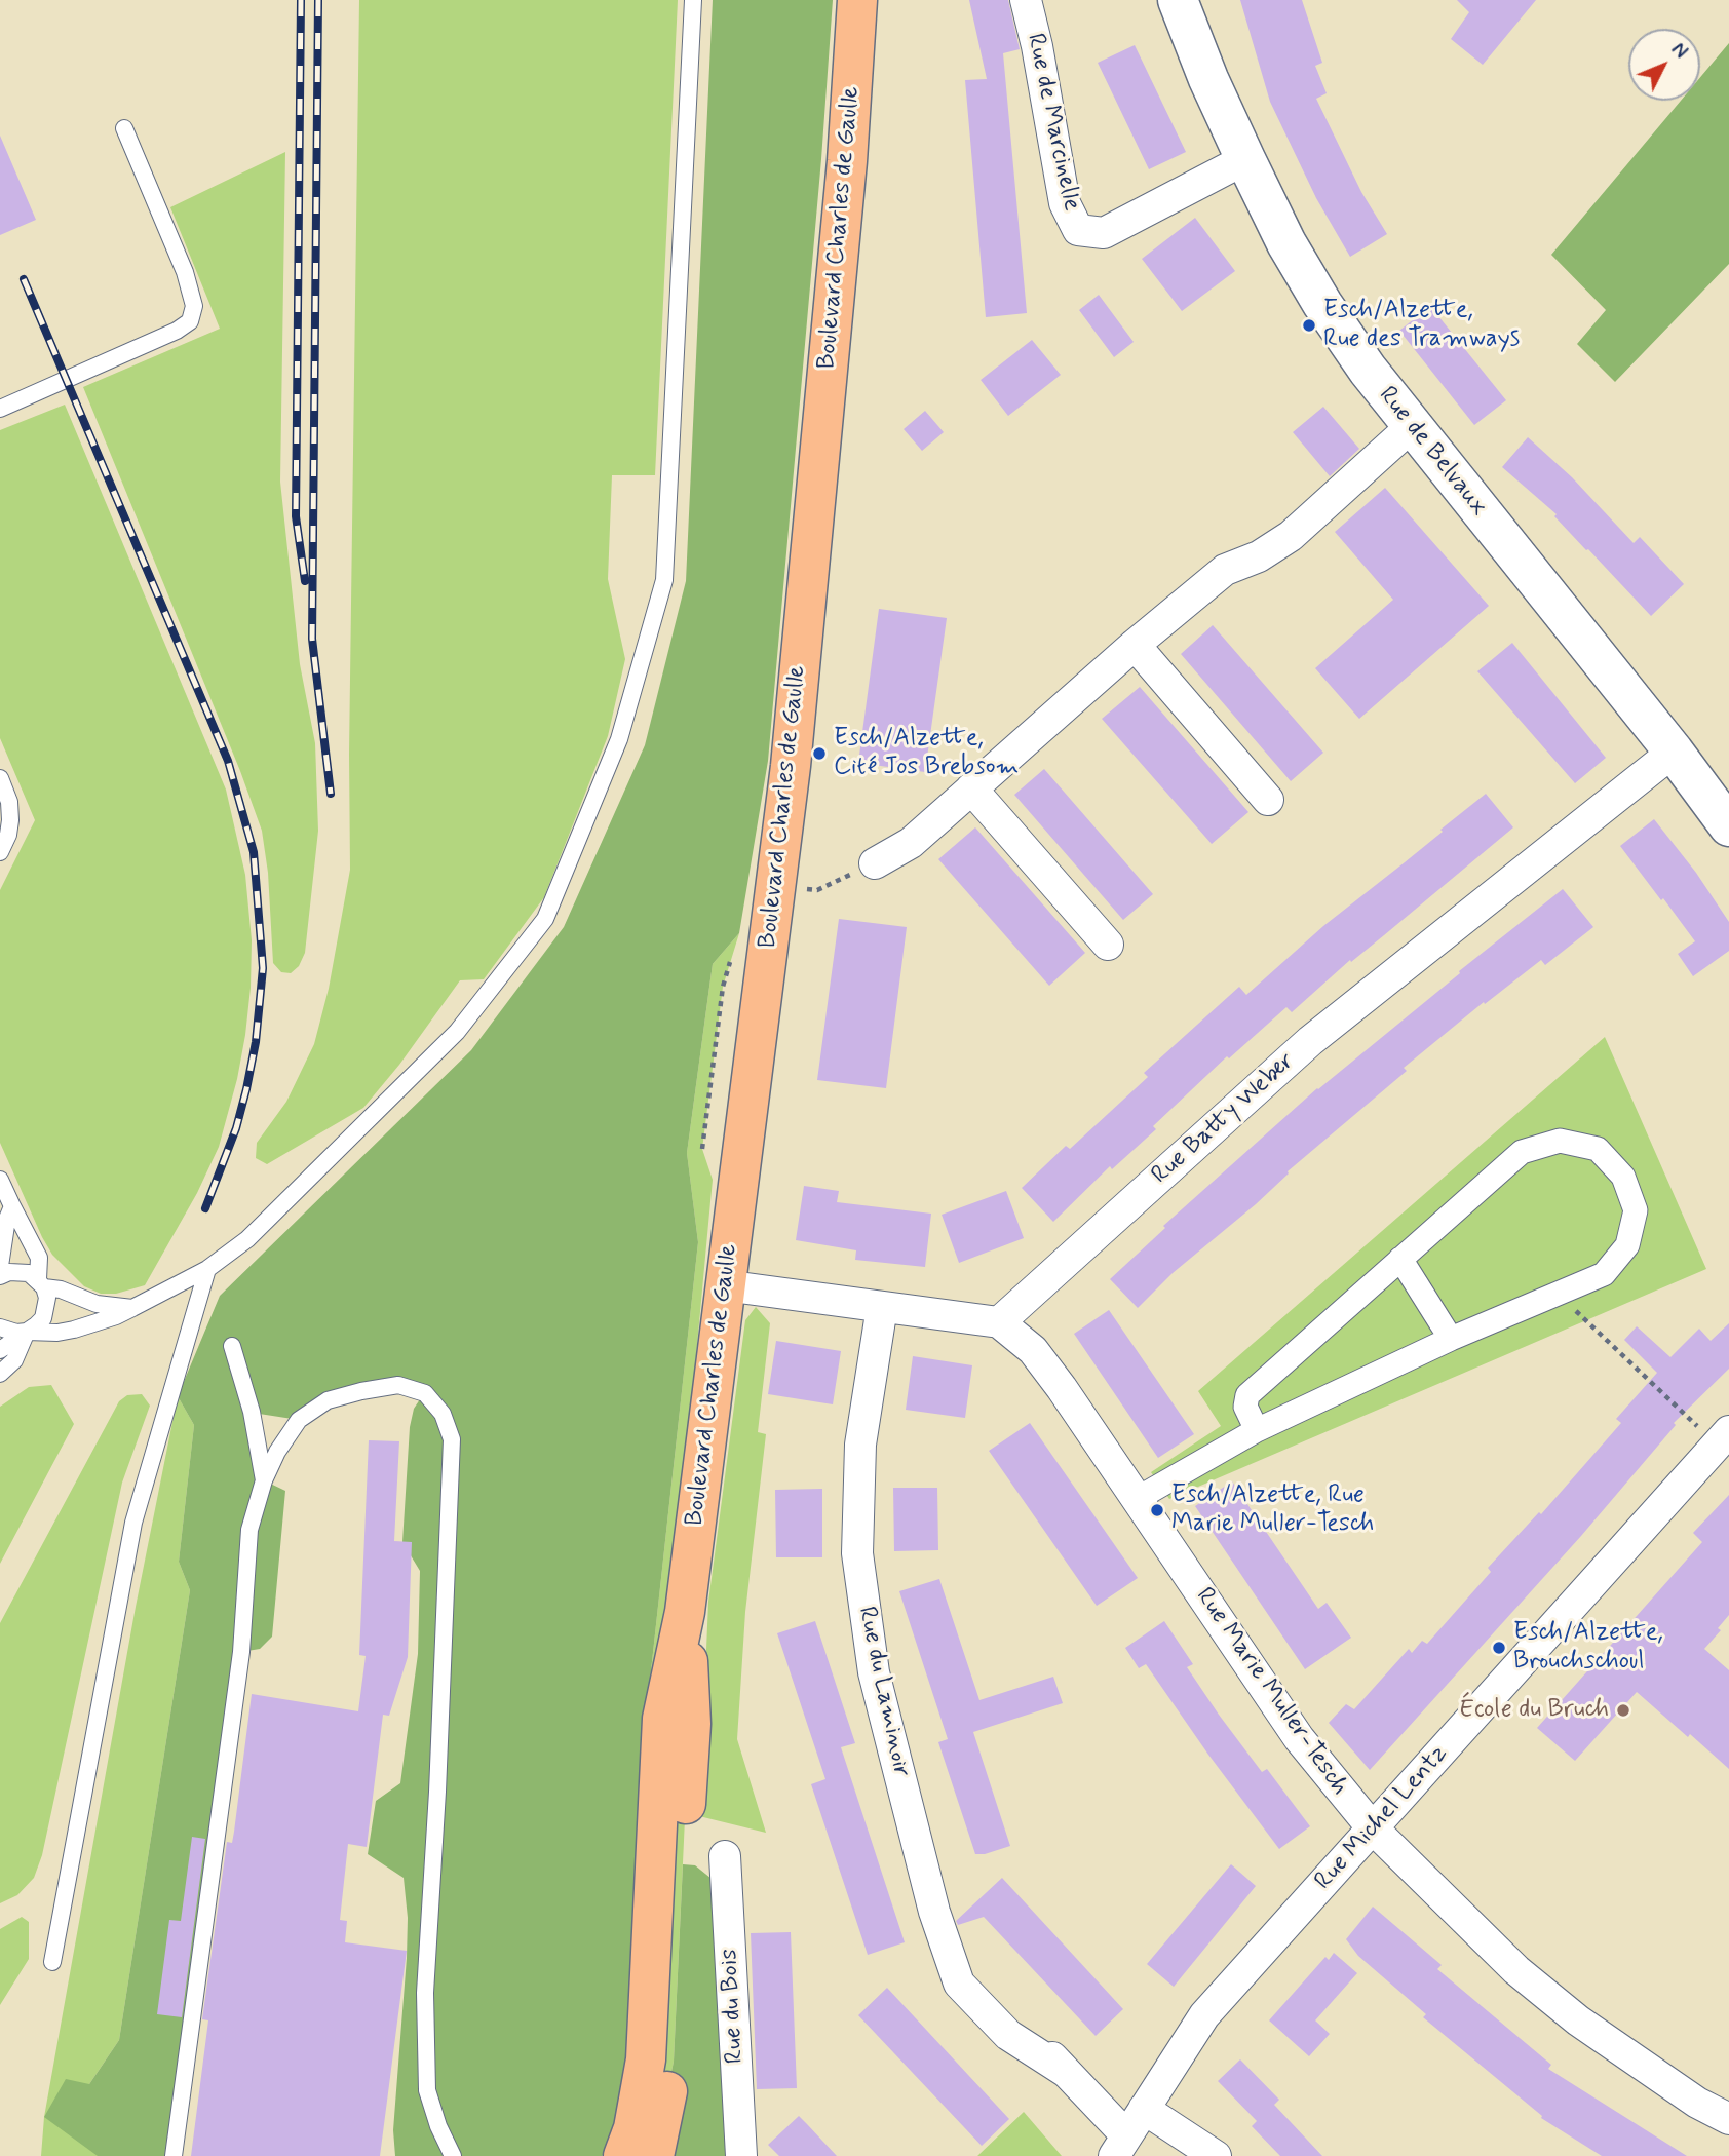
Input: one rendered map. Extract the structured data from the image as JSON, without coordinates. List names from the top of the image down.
{
  "streets": {
    "main road": ["Boulevard Charles de Gaulle"],
    "street": [
      "Rue de Marcinelle",
      "Rue de Belvaux",
      "Rue Batty Weber",
      "Rue du Laminoir",
      "Rue Marie Muller-Tesch",
      "Rue Michel Lentz",
      "Rue du Bois"
    ]
  },
  "crossings": [
    ["Rue de Marcinelle", "Rue de Belvaux"],
    ["Rue de Belvaux", "Rue Batty Weber"],
    ["Rue Batty Weber", "Rue Marie Muller-Tesch"],
    ["Rue du Laminoir", "Rue Michel Lentz"],
    ["Rue Marie Muller-Tesch", "Rue Michel Lentz"]
  ],
  "places": [
    "Esch/Alzette, Rue des Tramways",
    "Esch/Alzette, Cité Jos Brebsom",
    "Esch/Alzette, Rue Marie Muller-Tesch",
    "Esch/Alzette, Brouchschoul",
    "École du Bruch"
  ],
  "north": "top right"
}
